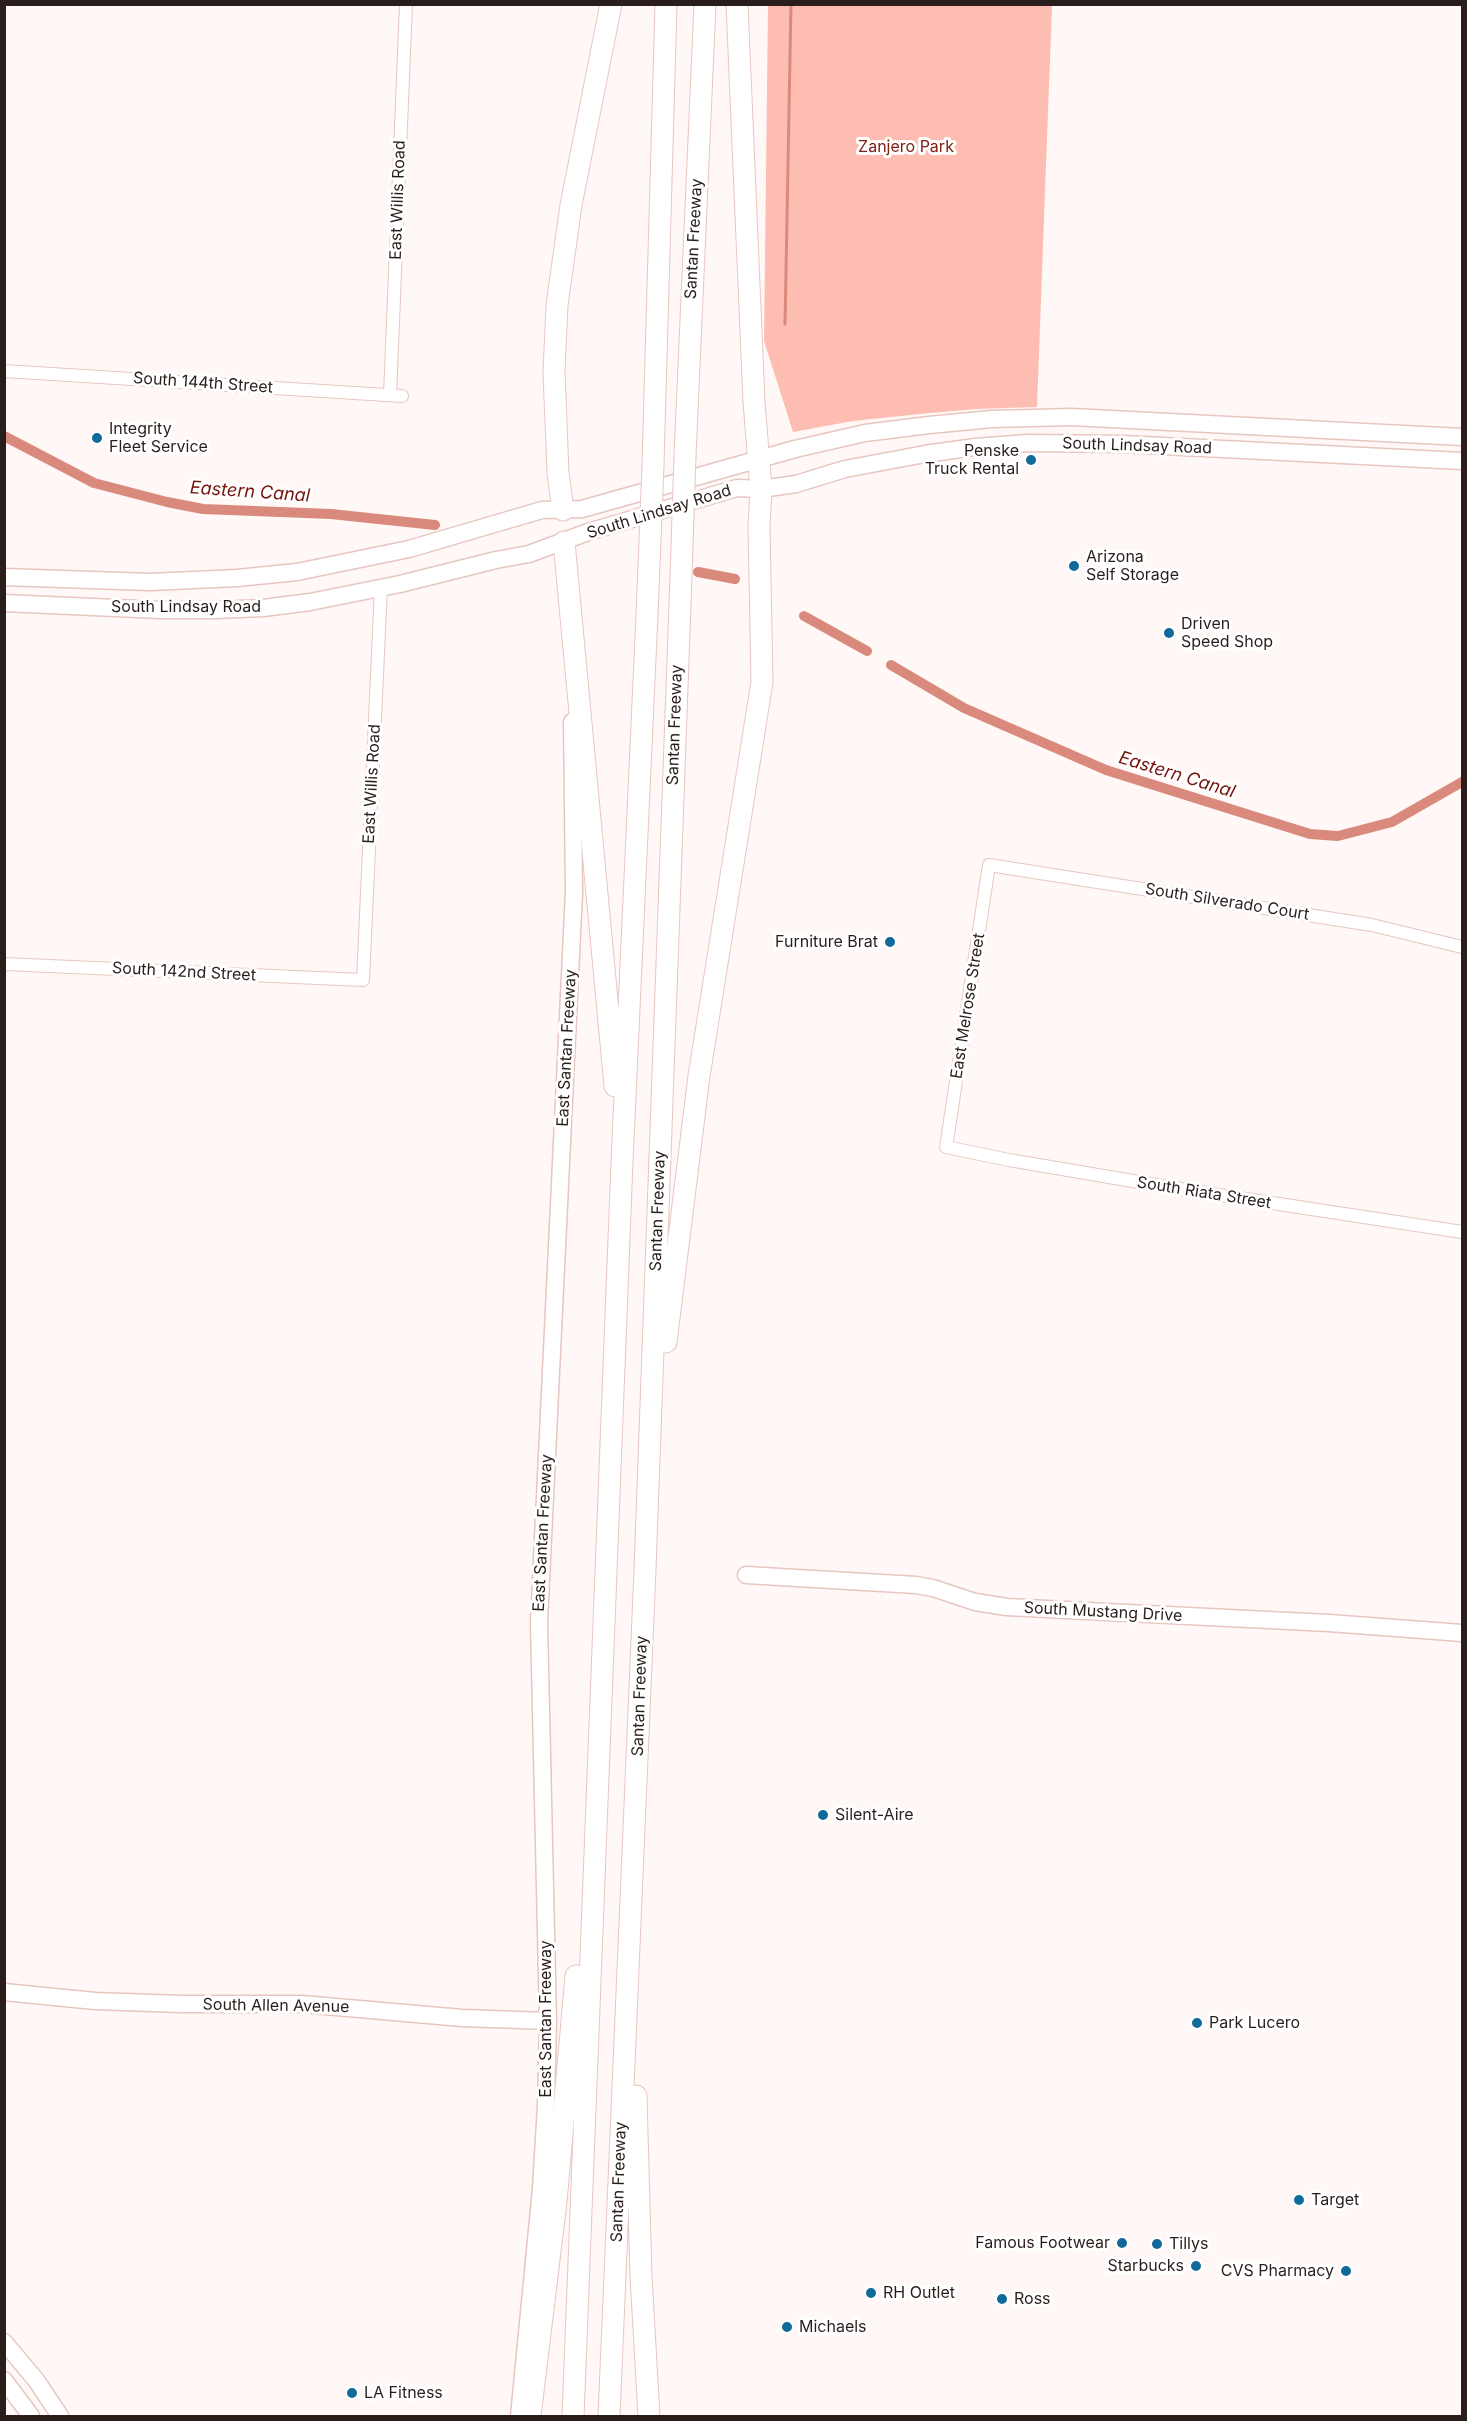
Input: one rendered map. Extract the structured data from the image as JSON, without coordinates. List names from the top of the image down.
{
  "streets": {
    "highway": ["Santan Freeway"],
    "main road": [
      "South Lindsay Road",
      "East Santan Freeway",
      "South Mustang Drive",
      "South Allen Avenue"
    ],
    "street": [
      "East Willis Road",
      "South 144th Street",
      "South Silverado Court",
      "South 142nd Street",
      "East Melrose Street",
      "South Riata Street"
    ]
  },
  "crossings": [
    ["East Willis Road", "South 144th Street"],
    ["East Willis Road", "South Lindsay Road"],
    ["East Willis Road", "South 142nd Street"],
    ["South Silverado Court", "East Melrose Street"],
    ["East Melrose Street", "South Riata Street"],
    ["East Santan Freeway", "South Allen Avenue"]
  ],
  "water": ["Eastern Canal"],
  "parks": ["Zanjero Park"],
  "places": [
    "Integrity Fleet Service",
    "Penske Truck Rental",
    "Arizona Self Storage",
    "Driven Speed Shop",
    "Furniture Brat",
    "Silent-Aire",
    "Park Lucero",
    "Target",
    "Famous Footwear",
    "Tillys",
    "Starbucks",
    "CVS Pharmacy",
    "RH Outlet",
    "Ross",
    "Michaels",
    "LA Fitness"
  ]
}
